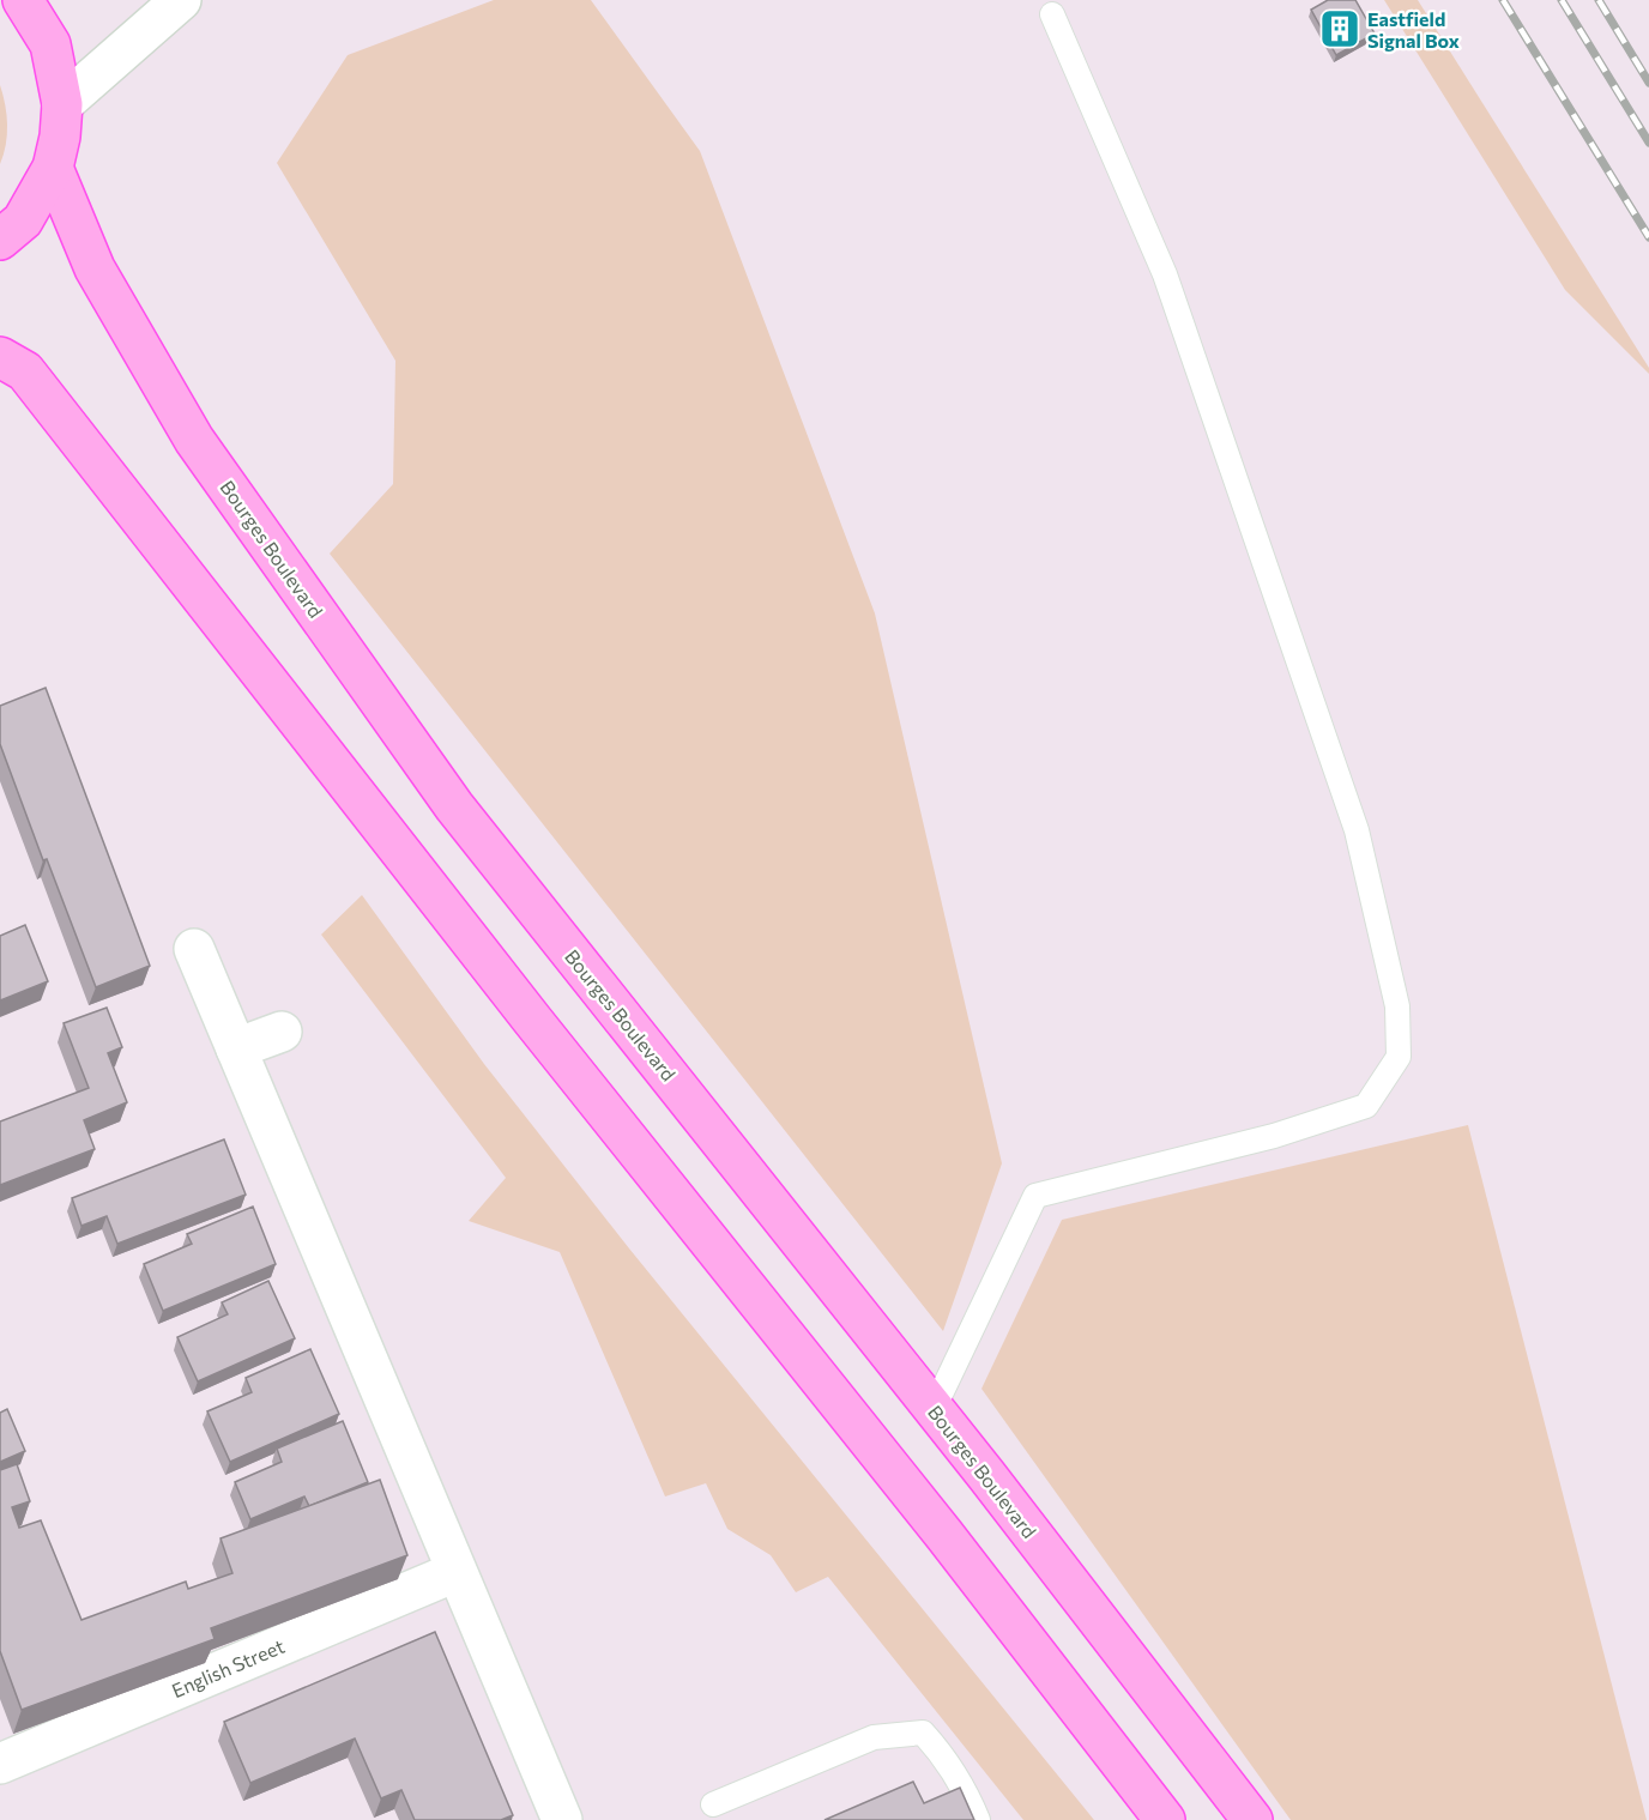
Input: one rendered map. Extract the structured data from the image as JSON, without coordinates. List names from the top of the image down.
{
  "streets": {
    "main road": ["Bourges Boulevard"],
    "street": ["English Street"]
  },
  "places": {
    "building": ["Eastfield Signal Box"]
  }
}
